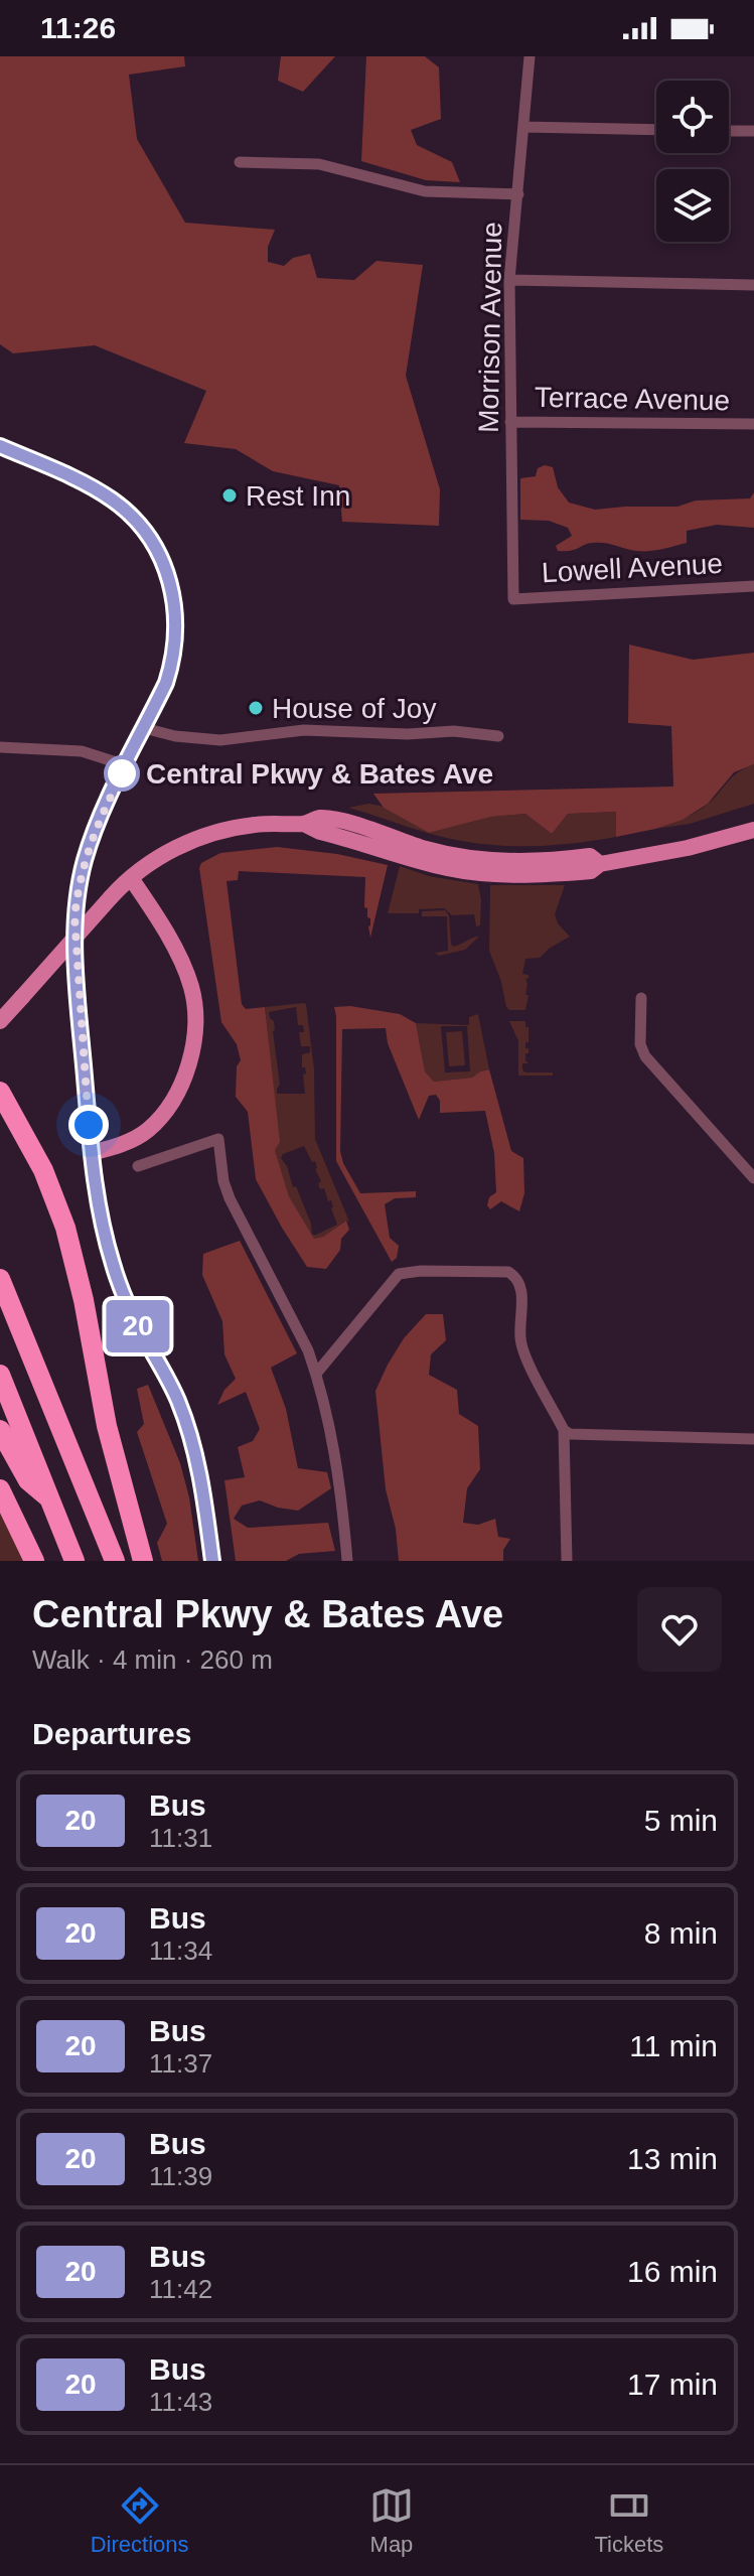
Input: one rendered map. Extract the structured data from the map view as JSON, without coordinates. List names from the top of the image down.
{
  "streets": {
    "street": ["Morrison Avenue", "Terrace Avenue", "Lowell Avenue"]
  },
  "crossings": [
    ["Morrison Avenue", "Terrace Avenue"],
    ["Morrison Avenue", "Lowell Avenue"]
  ],
  "places": ["Rest Inn", "House of Joy", "Central Pkwy & Bates Ave"],
  "lines": ["bus line 20"],
  "page": {
    "status": "11:26",
    "on_map": "20",
    "heading": [
      ["Central Pkwy & Bates Ave", "Walk · 4 min · 260 m"],
      "Departures"
    ],
    "list": [
      {
        "mark": "20",
        "name": "Bus",
        "note": "11:31",
        "value": "5 min"
      },
      {
        "mark": "20",
        "name": "Bus",
        "note": "11:34",
        "value": "8 min"
      },
      {
        "mark": "20",
        "name": "Bus",
        "note": "11:37",
        "value": "11 min"
      },
      {
        "mark": "20",
        "name": "Bus",
        "note": "11:39",
        "value": "13 min"
      },
      {
        "mark": "20",
        "name": "Bus",
        "note": "11:42",
        "value": "16 min"
      },
      {
        "mark": "20",
        "name": "Bus",
        "note": "11:43",
        "value": "17 min"
      }
    ],
    "tabs": ["Directions", "Map", "Tickets"]
  }
}
